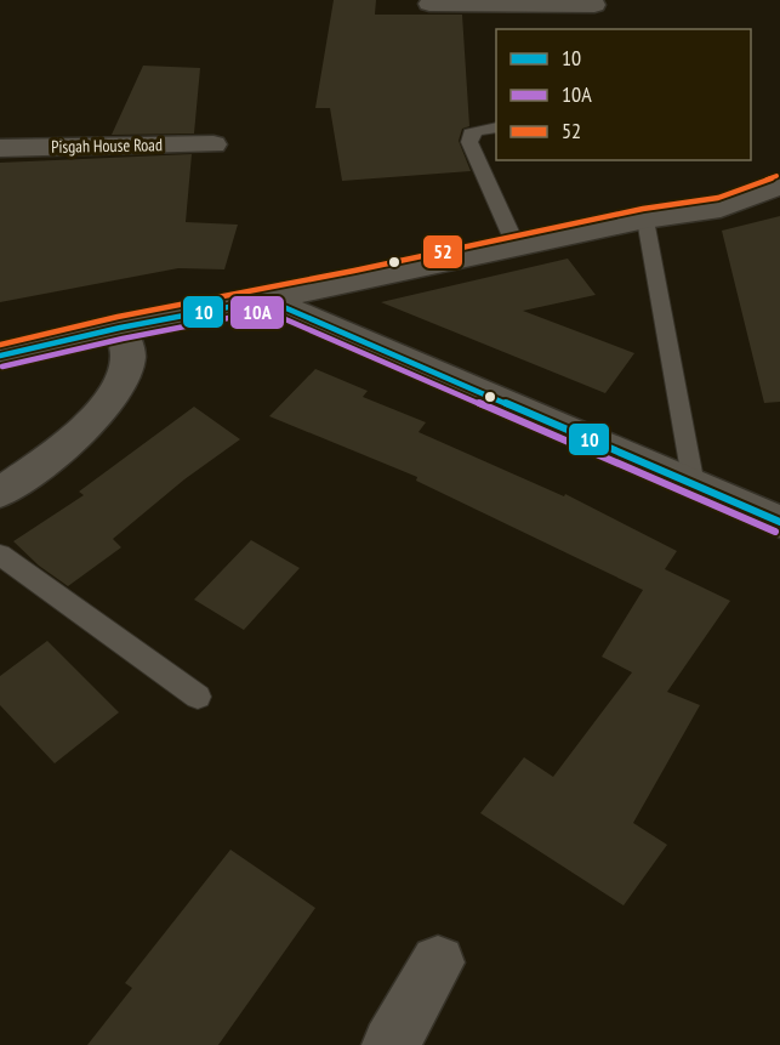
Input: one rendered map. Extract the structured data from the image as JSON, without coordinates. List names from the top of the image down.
{
  "streets": {
    "street": ["Pisgah House Road"]
  },
  "lines": ["transit line 52", "transit line 10", "transit line 10A"],
  "legend": ["10", "10A", "52"]
}
